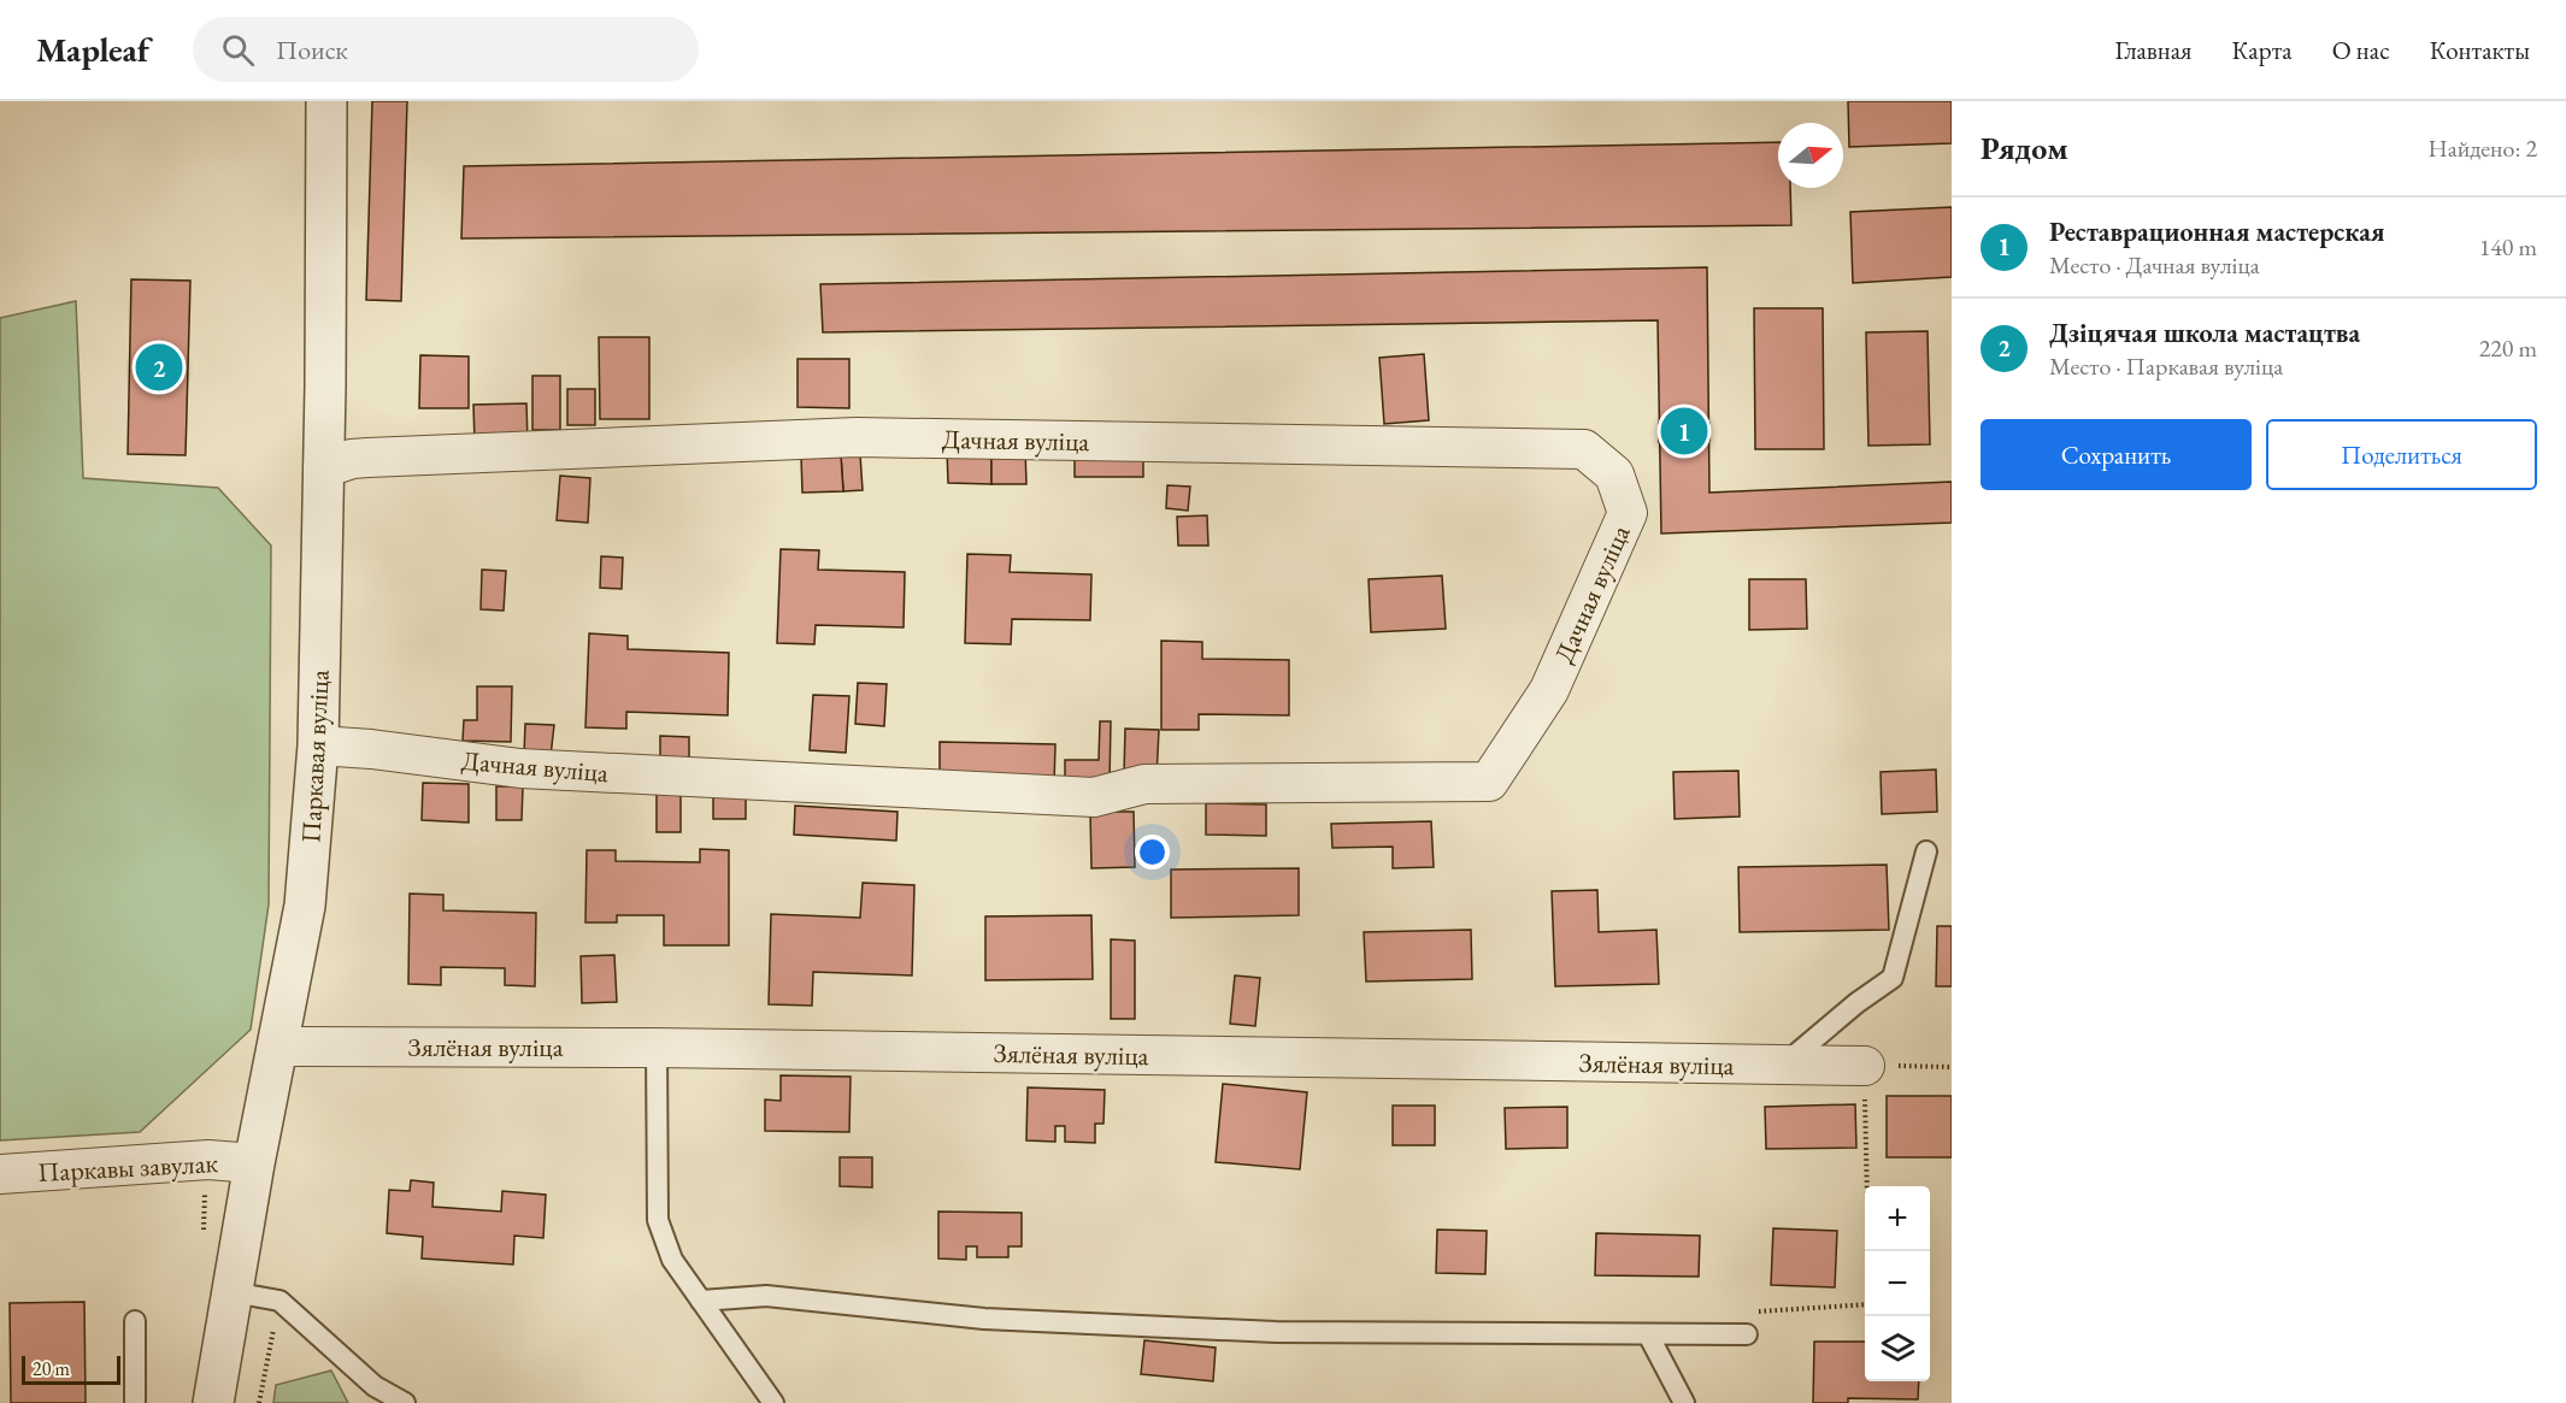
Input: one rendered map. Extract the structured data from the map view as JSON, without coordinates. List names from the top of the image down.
{
  "streets": {
    "street": [
      "Дачная вуліца",
      "Паркавая вуліца",
      "Зялёная вуліца",
      "Паркавы завулак"
    ]
  },
  "crossings": [
    ["Дачная вуліца", "Паркавая вуліца"],
    ["Паркавая вуліца", "Зялёная вуліца"],
    ["Паркавая вуліца", "Паркавы завулак"]
  ],
  "scale_bar": "20 m",
  "north": "right",
  "page": {
    "header": "Mapleaf",
    "search": "Поиск",
    "nav": [
      "Главная",
      "Карта",
      "О нас",
      "Контакты"
    ],
    "heading": ["Рядом", "Найдено: 2"],
    "list": [
      {
        "mark": "1",
        "name": "Реставрационная мастерская",
        "note": "Место · Дачная вуліца",
        "value": "140 m"
      },
      {
        "mark": "2",
        "name": "Дзіцячая школа мастацтва",
        "note": "Место · Паркавая вуліца",
        "value": "220 m"
      }
    ],
    "pins": ["2", "1"],
    "buttons": ["Сохранить", "Поделиться"],
    "map_buttons": ["+", "−"],
    "scale": "20 m"
  }
}
